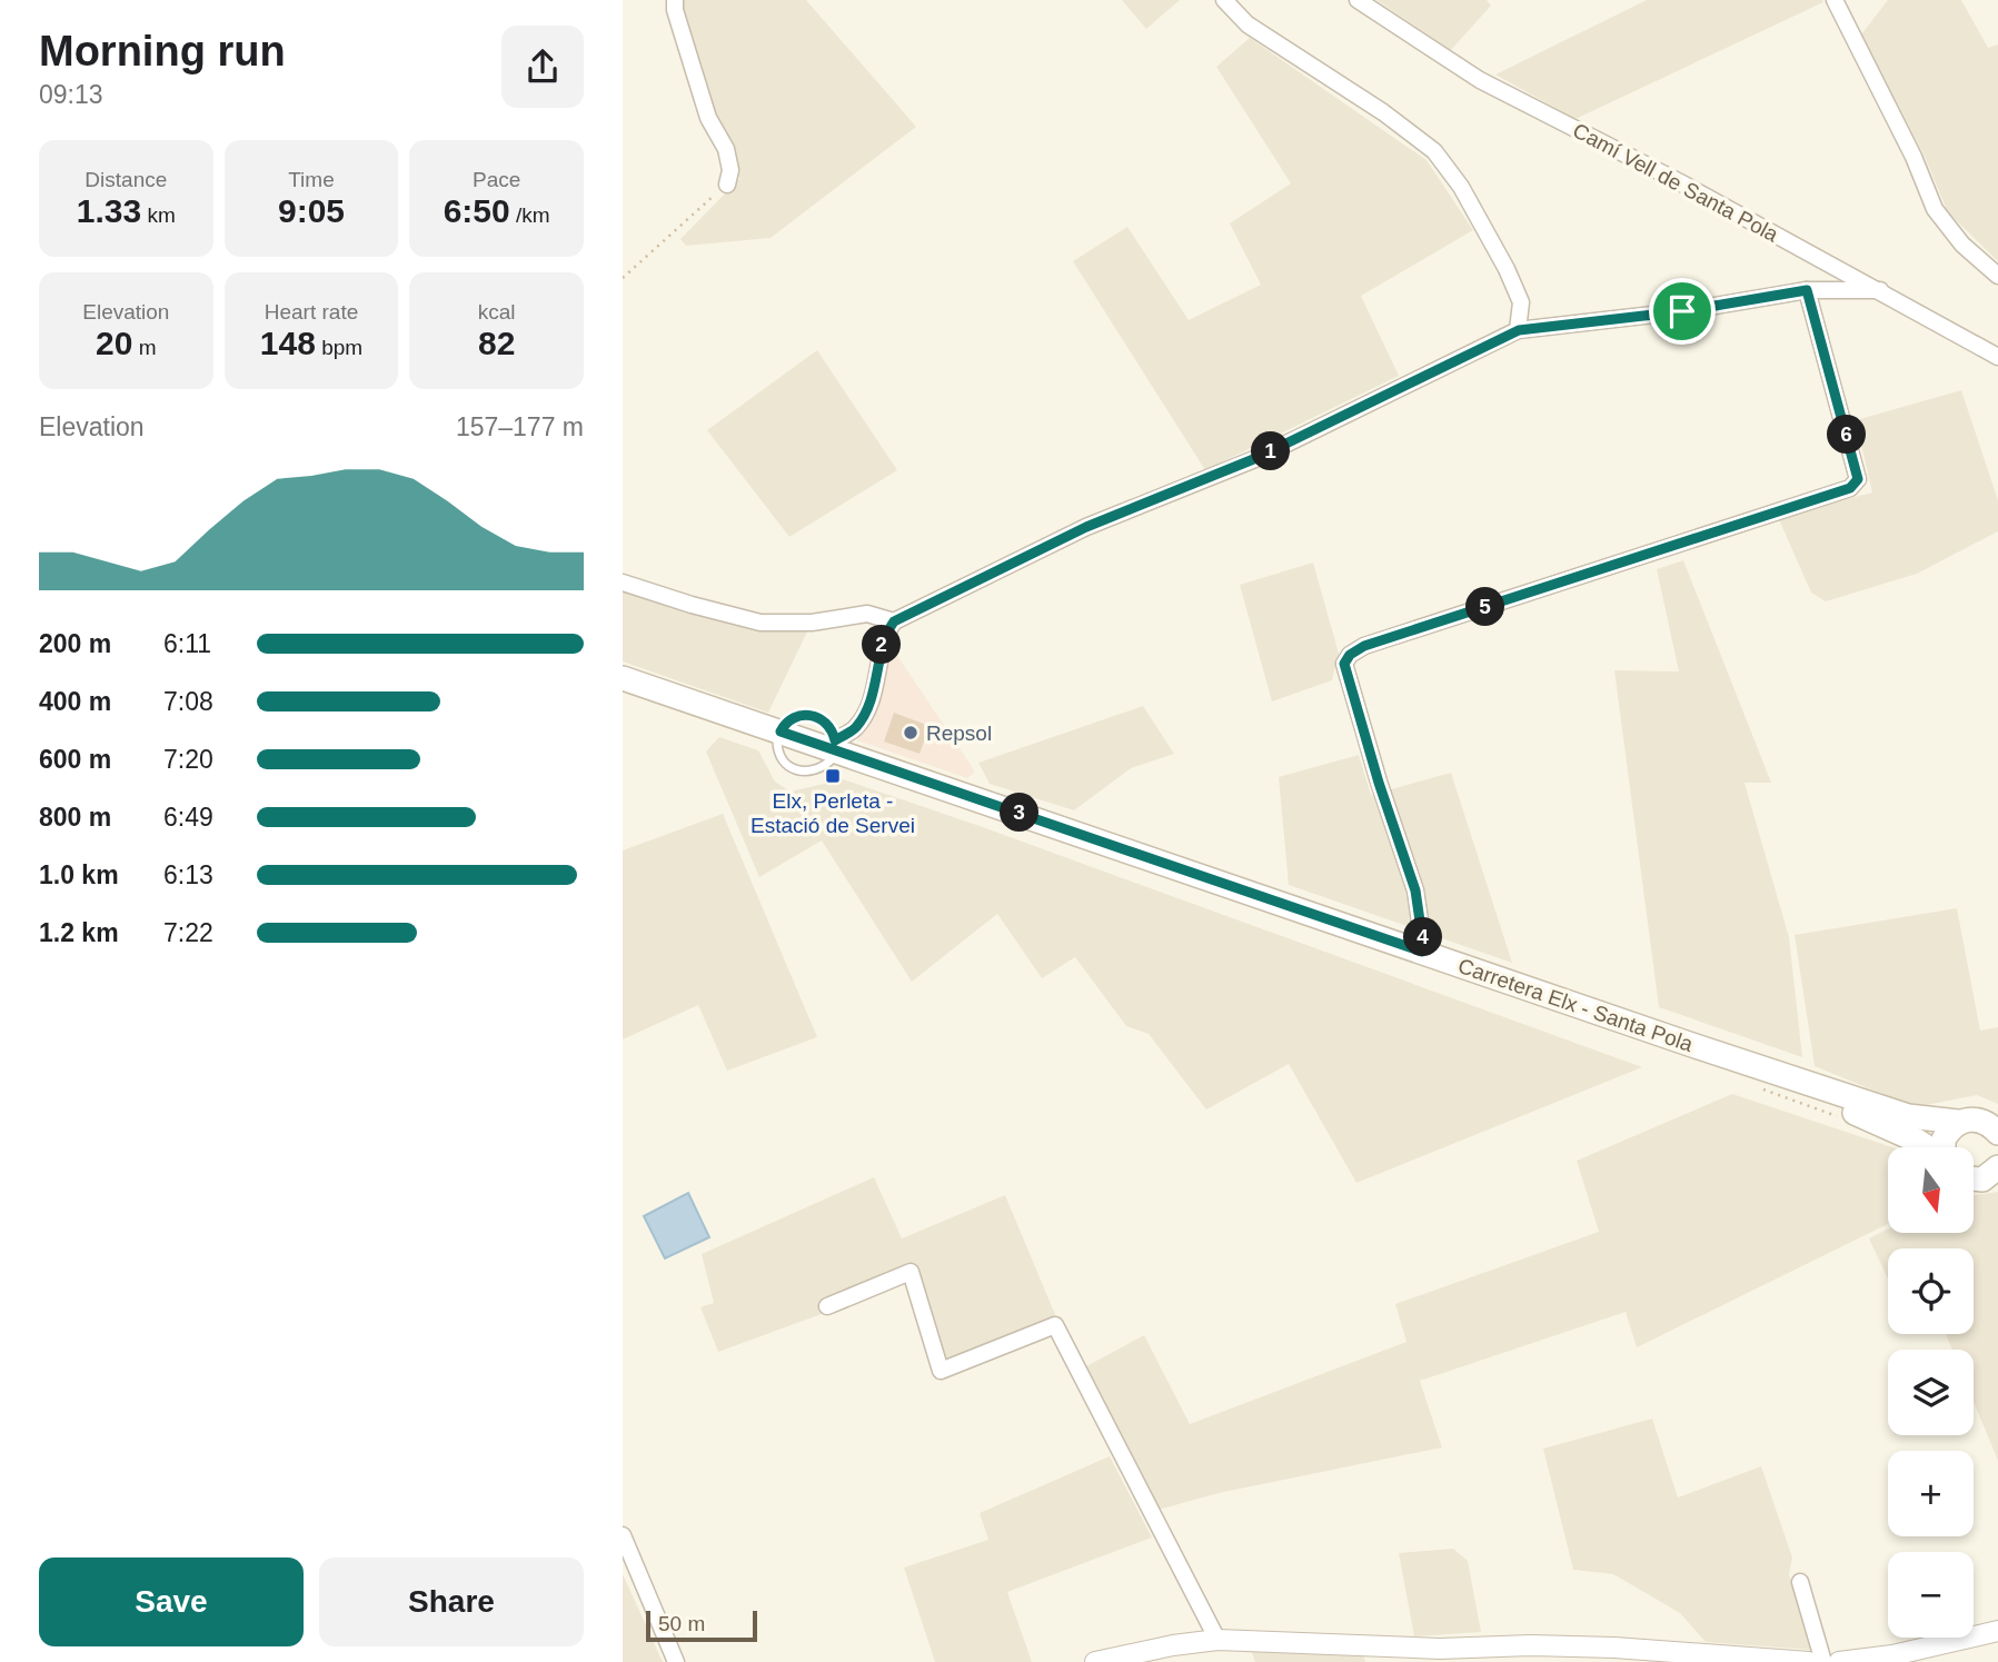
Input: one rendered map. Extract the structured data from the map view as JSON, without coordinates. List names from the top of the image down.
{
  "streets": {
    "main road": ["Carretera Elx - Santa Pola"],
    "street": ["Camí Vell de Santa Pola"]
  },
  "places": {
    "other": ["Repsol"],
    "transit": ["Elx, Perleta - Estació de Servei"]
  },
  "scale_bar": "50 m",
  "north": "bottom",
  "page": {
    "heading": ["Morning run", "09:13"],
    "stats": [
      ["Distance", "1.33 km"],
      ["Time", "9:05"],
      ["Pace", "6:50 /km"],
      ["Elevation", "20 m"],
      ["Heart rate", "148 bpm"],
      ["kcal", "82"]
    ],
    "chart": ["Elevation", "157–177 m"],
    "pins": [
      "6",
      "1",
      "5",
      "2",
      "3",
      "4"
    ],
    "list": [
      {
        "name": "200 m",
        "note": "6:11"
      },
      {
        "name": "400 m",
        "note": "7:08"
      },
      {
        "name": "600 m",
        "note": "7:20"
      },
      {
        "name": "800 m",
        "note": "6:49"
      },
      {
        "name": "1.0 km",
        "note": "6:13"
      },
      {
        "name": "1.2 km",
        "note": "7:22"
      }
    ],
    "map_buttons": ["+", "−"],
    "buttons": ["Save", "Share"],
    "scale": "50 m"
  }
}
